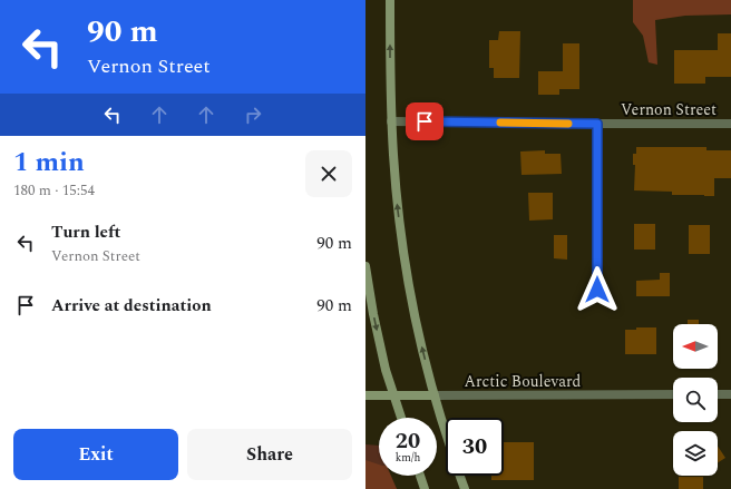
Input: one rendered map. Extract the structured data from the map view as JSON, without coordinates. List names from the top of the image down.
{
  "streets": {
    "main road": ["Arctic Boulevard"],
    "street": ["Vernon Street"]
  },
  "north": "left",
  "page": {
    "turn": ["90 m", "Vernon Street"],
    "heading": ["1 min", "180 m · 15:54"],
    "list": [
      {
        "name": "Turn left",
        "note": "Vernon Street",
        "value": "90 m"
      },
      {
        "name": "Arrive at destination",
        "value": "90 m"
      }
    ],
    "speed": "20 km/h",
    "limit": "30",
    "buttons": ["Exit", "Share"]
  }
}
